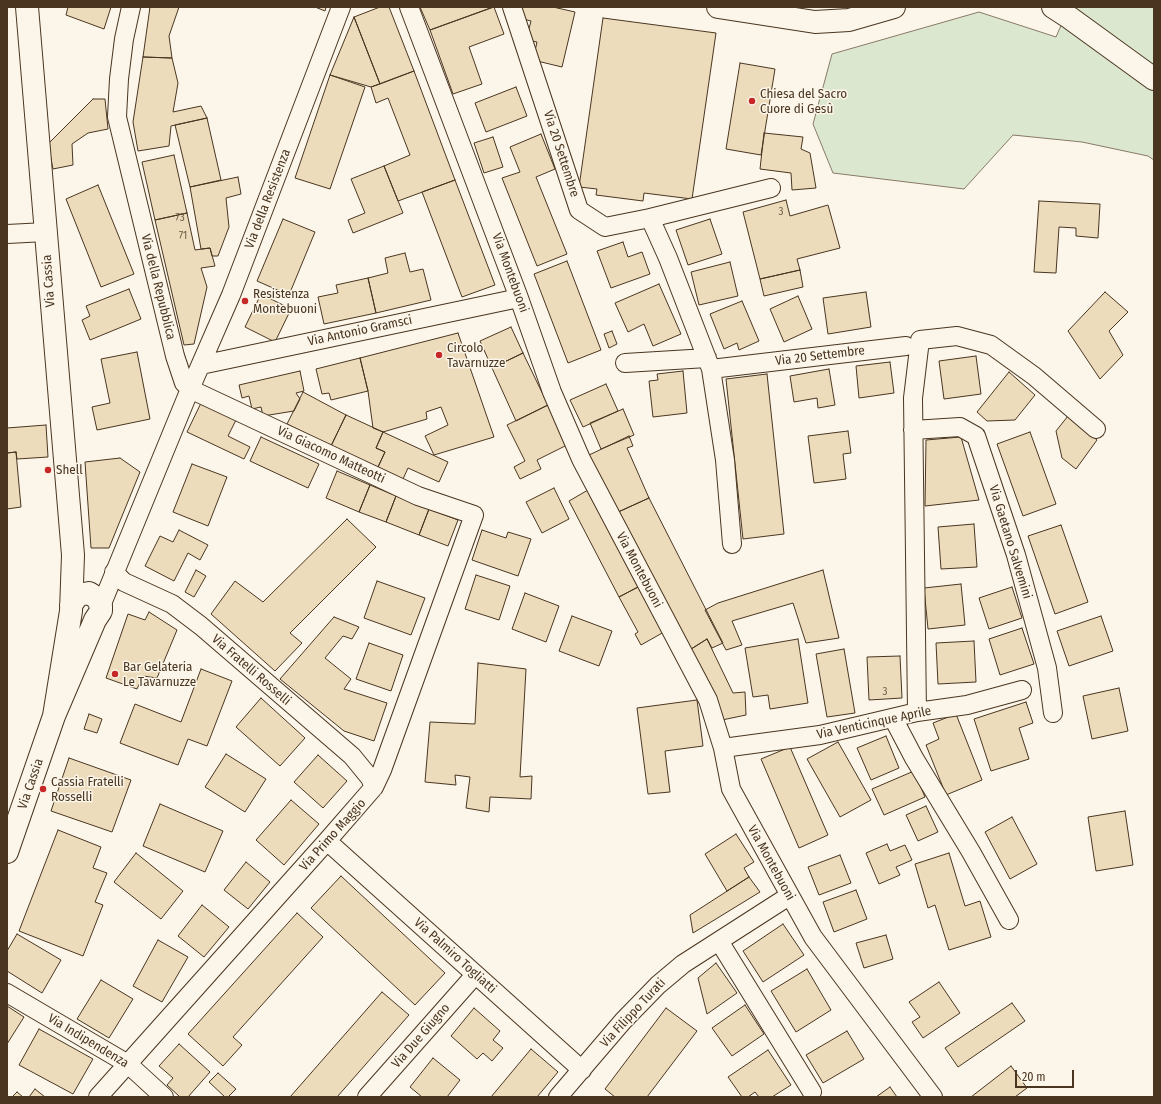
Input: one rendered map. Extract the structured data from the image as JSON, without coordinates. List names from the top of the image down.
{
  "streets": {
    "main road": ["Via Cassia"],
    "street": [
      "Via 20 Settembre",
      "Via della Resistenza",
      "Via Montebuoni",
      "Via della Repubblica",
      "Via Antonio Gramsci",
      "Via Giacomo Matteotti",
      "Via Gaetano Salvemini",
      "Via Fratelli Rosselli",
      "Via Venticinque Aprile",
      "Via Primo Maggio",
      "Via Palmiro Togliatti",
      "Via Filippo Turati",
      "Via Due Giugno",
      "Via Indipendenza"
    ]
  },
  "crossings": [
    ["Via della Resistenza", "Via della Repubblica"],
    ["Via della Resistenza", "Via Antonio Gramsci"],
    ["Via della Resistenza", "Via Giacomo Matteotti"],
    ["Via Montebuoni", "Via Antonio Gramsci"],
    ["Via Montebuoni", "Via Venticinque Aprile"],
    ["Via Montebuoni", "Via Filippo Turati"],
    ["Via della Repubblica", "Via Giacomo Matteotti"],
    ["Via Giacomo Matteotti", "Via Primo Maggio"],
    ["Via Fratelli Rosselli", "Via Primo Maggio"],
    ["Via Primo Maggio", "Via Palmiro Togliatti"],
    ["Via Primo Maggio", "Via Indipendenza"],
    ["Via Palmiro Togliatti", "Via Filippo Turati"],
    ["Via Palmiro Togliatti", "Via Due Giugno"]
  ],
  "places": [
    "Chiesa del Sacro Cuore di Gesù",
    "Resistenza Montebuoni",
    "Circolo Tavarnuzze",
    "Shell",
    "Bar Gelateria Le Tavarnuzze",
    "Cassia Fratelli Rosselli"
  ],
  "house_numbers": [
    "3",
    "73",
    "71",
    "3"
  ],
  "scale_bar": "20 m"
}
